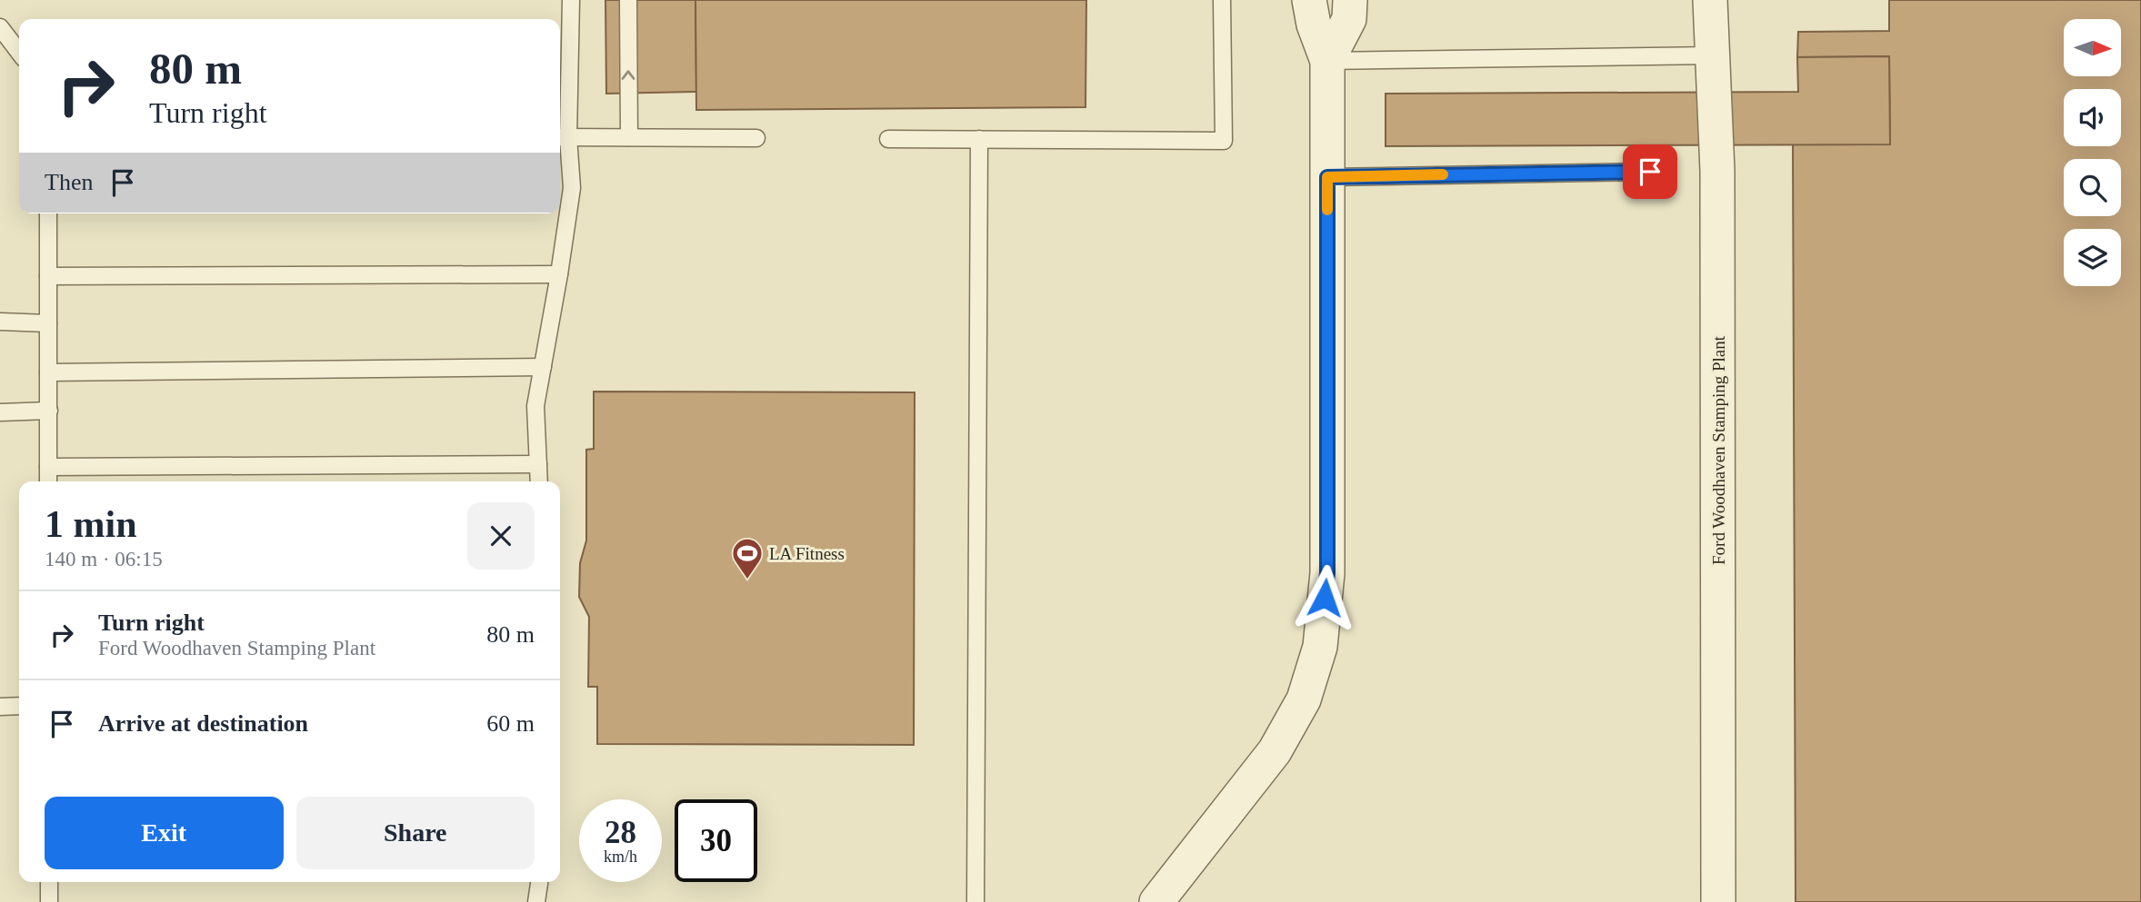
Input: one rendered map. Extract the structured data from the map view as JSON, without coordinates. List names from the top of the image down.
{
  "streets": {
    "street": ["Ford Woodhaven Stamping Plant"]
  },
  "places": {
    "sports": ["LA Fitness"]
  },
  "north": "right",
  "page": {
    "turn": ["80 m", "Turn right"],
    "then": "Then",
    "heading": ["1 min", "140 m · 06:15"],
    "list": [
      {
        "name": "Turn right",
        "note": "Ford Woodhaven Stamping Plant",
        "value": "80 m"
      },
      {
        "name": "Arrive at destination",
        "value": "60 m"
      }
    ],
    "buttons": ["Exit", "Share"],
    "speed": "28 km/h",
    "limit": "30"
  }
}
